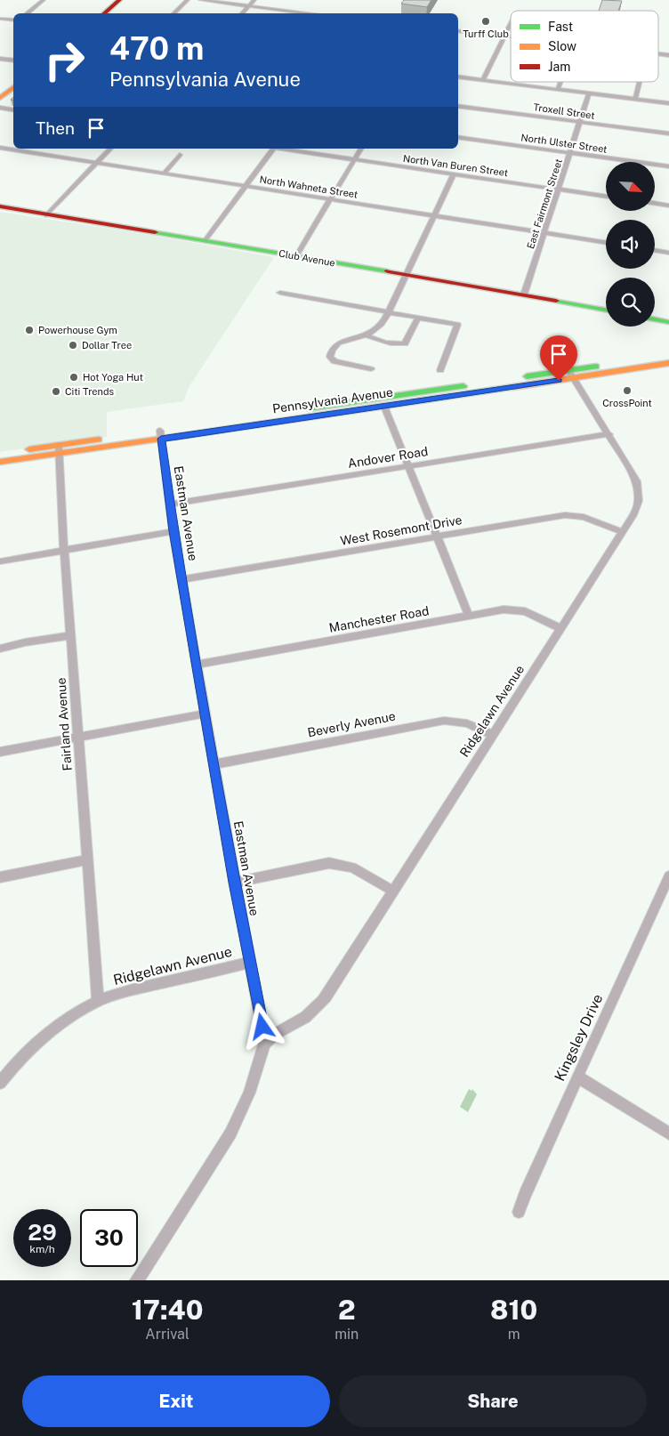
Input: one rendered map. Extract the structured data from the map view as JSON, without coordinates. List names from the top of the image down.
{
  "streets": {
    "street": [
      "Troxell Street",
      "North Ulster Street",
      "North Van Buren Street",
      "North Wahneta Street",
      "East Fairmont Street",
      "Club Avenue",
      "Pennsylvania Avenue",
      "Andover Road",
      "Eastman Avenue",
      "West Rosemont Drive",
      "Manchester Road",
      "Ridgelawn Avenue",
      "Fairland Avenue",
      "Beverly Avenue",
      "Kingsley Drive"
    ]
  },
  "crossings": [
    ["Troxell Street", "East Fairmont Street"],
    ["North Ulster Street", "East Fairmont Street"],
    ["North Van Buren Street", "East Fairmont Street"],
    ["North Wahneta Street", "East Fairmont Street"],
    ["East Fairmont Street", "Club Avenue"],
    ["Pennsylvania Avenue", "Eastman Avenue"],
    ["Pennsylvania Avenue", "Ridgelawn Avenue"],
    ["Pennsylvania Avenue", "Fairland Avenue"],
    ["Andover Road", "Eastman Avenue"],
    ["Andover Road", "Ridgelawn Avenue"],
    ["Eastman Avenue", "West Rosemont Drive"],
    ["Eastman Avenue", "Manchester Road"],
    ["Eastman Avenue", "Ridgelawn Avenue"],
    ["Eastman Avenue", "Beverly Avenue"],
    ["West Rosemont Drive", "Ridgelawn Avenue"],
    ["Manchester Road", "Ridgelawn Avenue"],
    ["Ridgelawn Avenue", "Fairland Avenue"],
    ["Ridgelawn Avenue", "Beverly Avenue"]
  ],
  "places": [
    "Turff Club",
    "Powerhouse Gym",
    "Dollar Tree",
    "Hot Yoga Hut",
    "CrossPoint",
    "Citi Trends"
  ],
  "legend": ["Fast", "Slow", "Jam"],
  "north": "bottom right",
  "page": {
    "turn": ["470 m", "Pennsylvania Avenue"],
    "then": "Then",
    "speed": "29 km/h",
    "limit": "30",
    "eta": [
      "17:40",
      "Arrival",
      "2",
      "min",
      "810",
      "m"
    ],
    "buttons": ["Exit", "Share"]
  }
}
